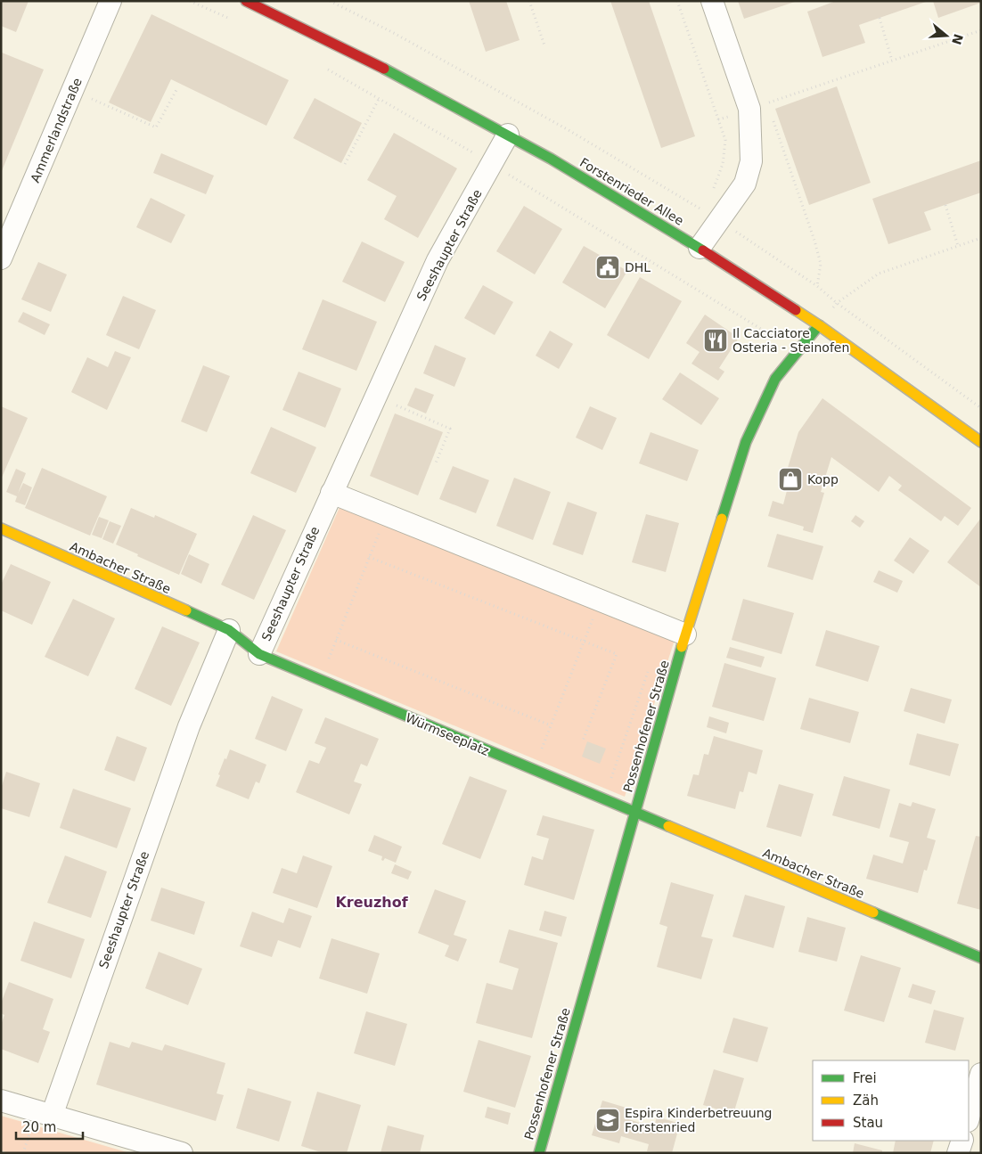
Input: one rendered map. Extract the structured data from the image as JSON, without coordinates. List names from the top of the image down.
{
  "streets": {
    "street": [
      "Ammerlandstraße",
      "Forstenrieder Allee",
      "Seeshaupter Straße",
      "Ambacher Straße",
      "Possenhofener Straße",
      "Würmseeplatz"
    ]
  },
  "crossings": [
    ["Forstenrieder Allee", "Seeshaupter Straße"],
    ["Forstenrieder Allee", "Possenhofener Straße"],
    ["Seeshaupter Straße", "Ambacher Straße"],
    ["Seeshaupter Straße", "Würmseeplatz"],
    ["Ambacher Straße", "Possenhofener Straße"],
    ["Ambacher Straße", "Würmseeplatz"],
    ["Possenhofener Straße", "Würmseeplatz"]
  ],
  "districts": ["Kreuzhof"],
  "places": {
    "public building": ["DHL"],
    "restaurant": ["Il Cacciatore Osteria - Steinofen"],
    "shop": ["Kopp"],
    "school or university": ["Espira Kinderbetreuung Forstenried"]
  },
  "legend": ["Frei", "Zäh", "Stau"],
  "scale_bar": "20 m",
  "north": "right"
}
